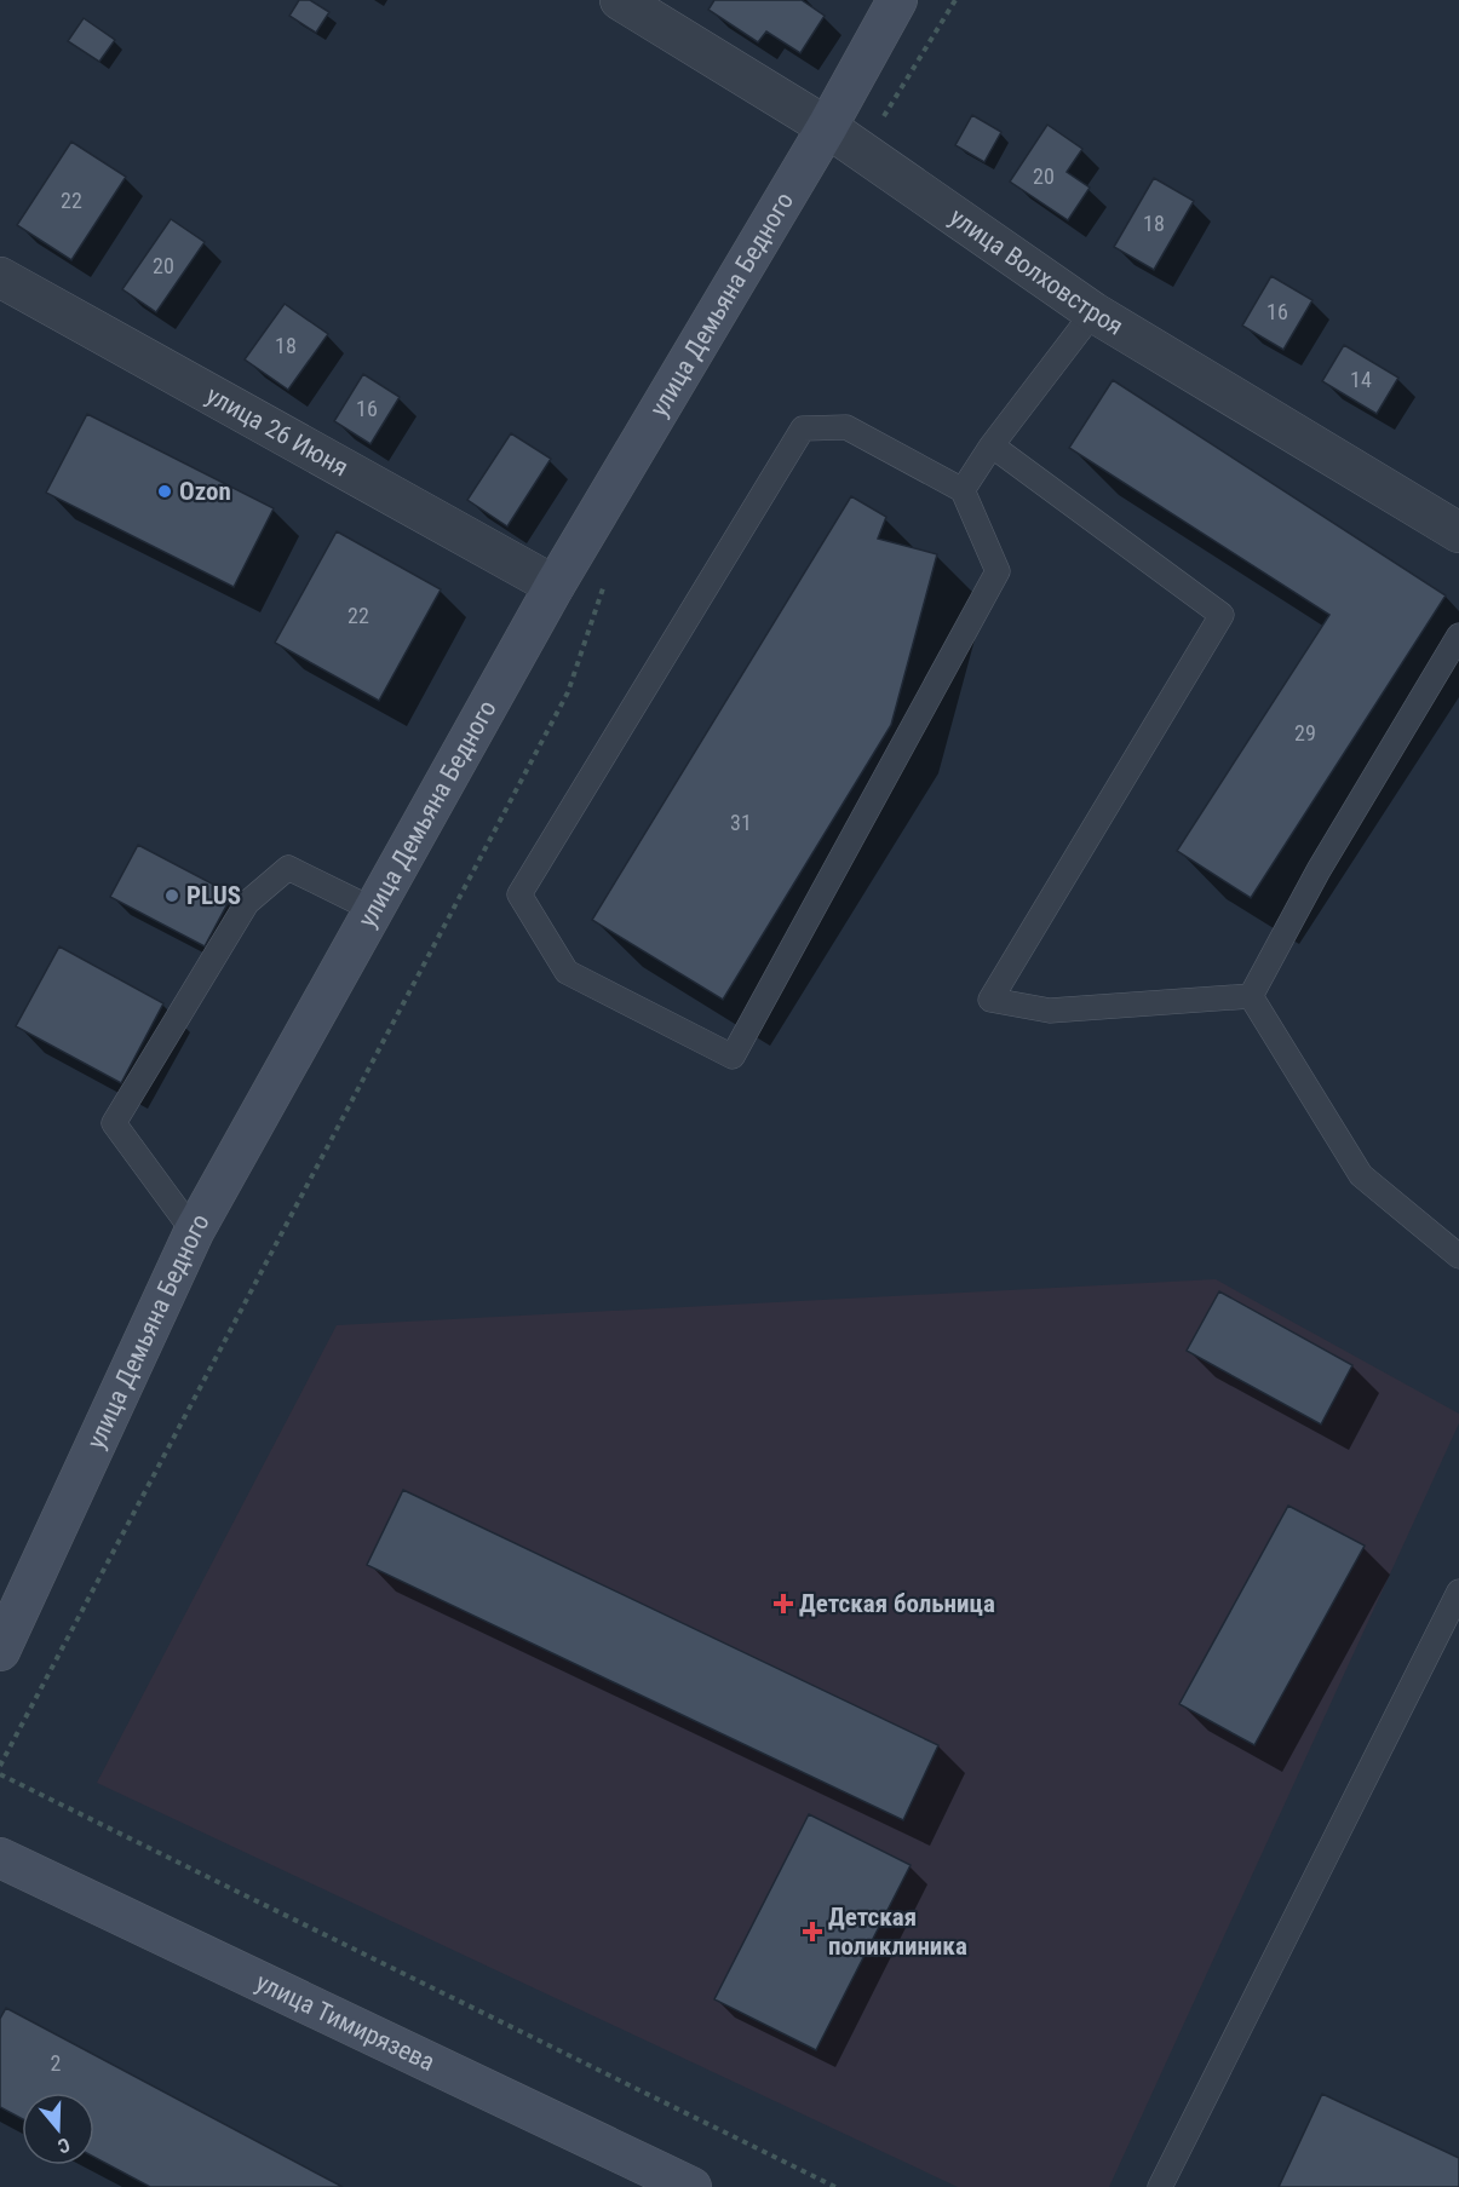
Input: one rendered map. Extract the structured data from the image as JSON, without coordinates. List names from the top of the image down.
{
  "streets": {
    "main road": ["улица Демьяна Бедного", "улица Тимирязева"],
    "street": ["улица Волховстроя", "улица 26 Июня"]
  },
  "crossings": [
    ["улица Волховстроя", "улица Демьяна Бедного"],
    ["улица Демьяна Бедного", "улица 26 Июня"]
  ],
  "places": {
    "other": ["Ozon", "PLUS"],
    "health": ["Детская больница", "Детская поликлиника"]
  },
  "house_numbers": [
    "20",
    "22",
    "18",
    "20",
    "16",
    "18",
    "14",
    "16",
    "22",
    "29",
    "31",
    "2"
  ],
  "north": "bottom"
}
